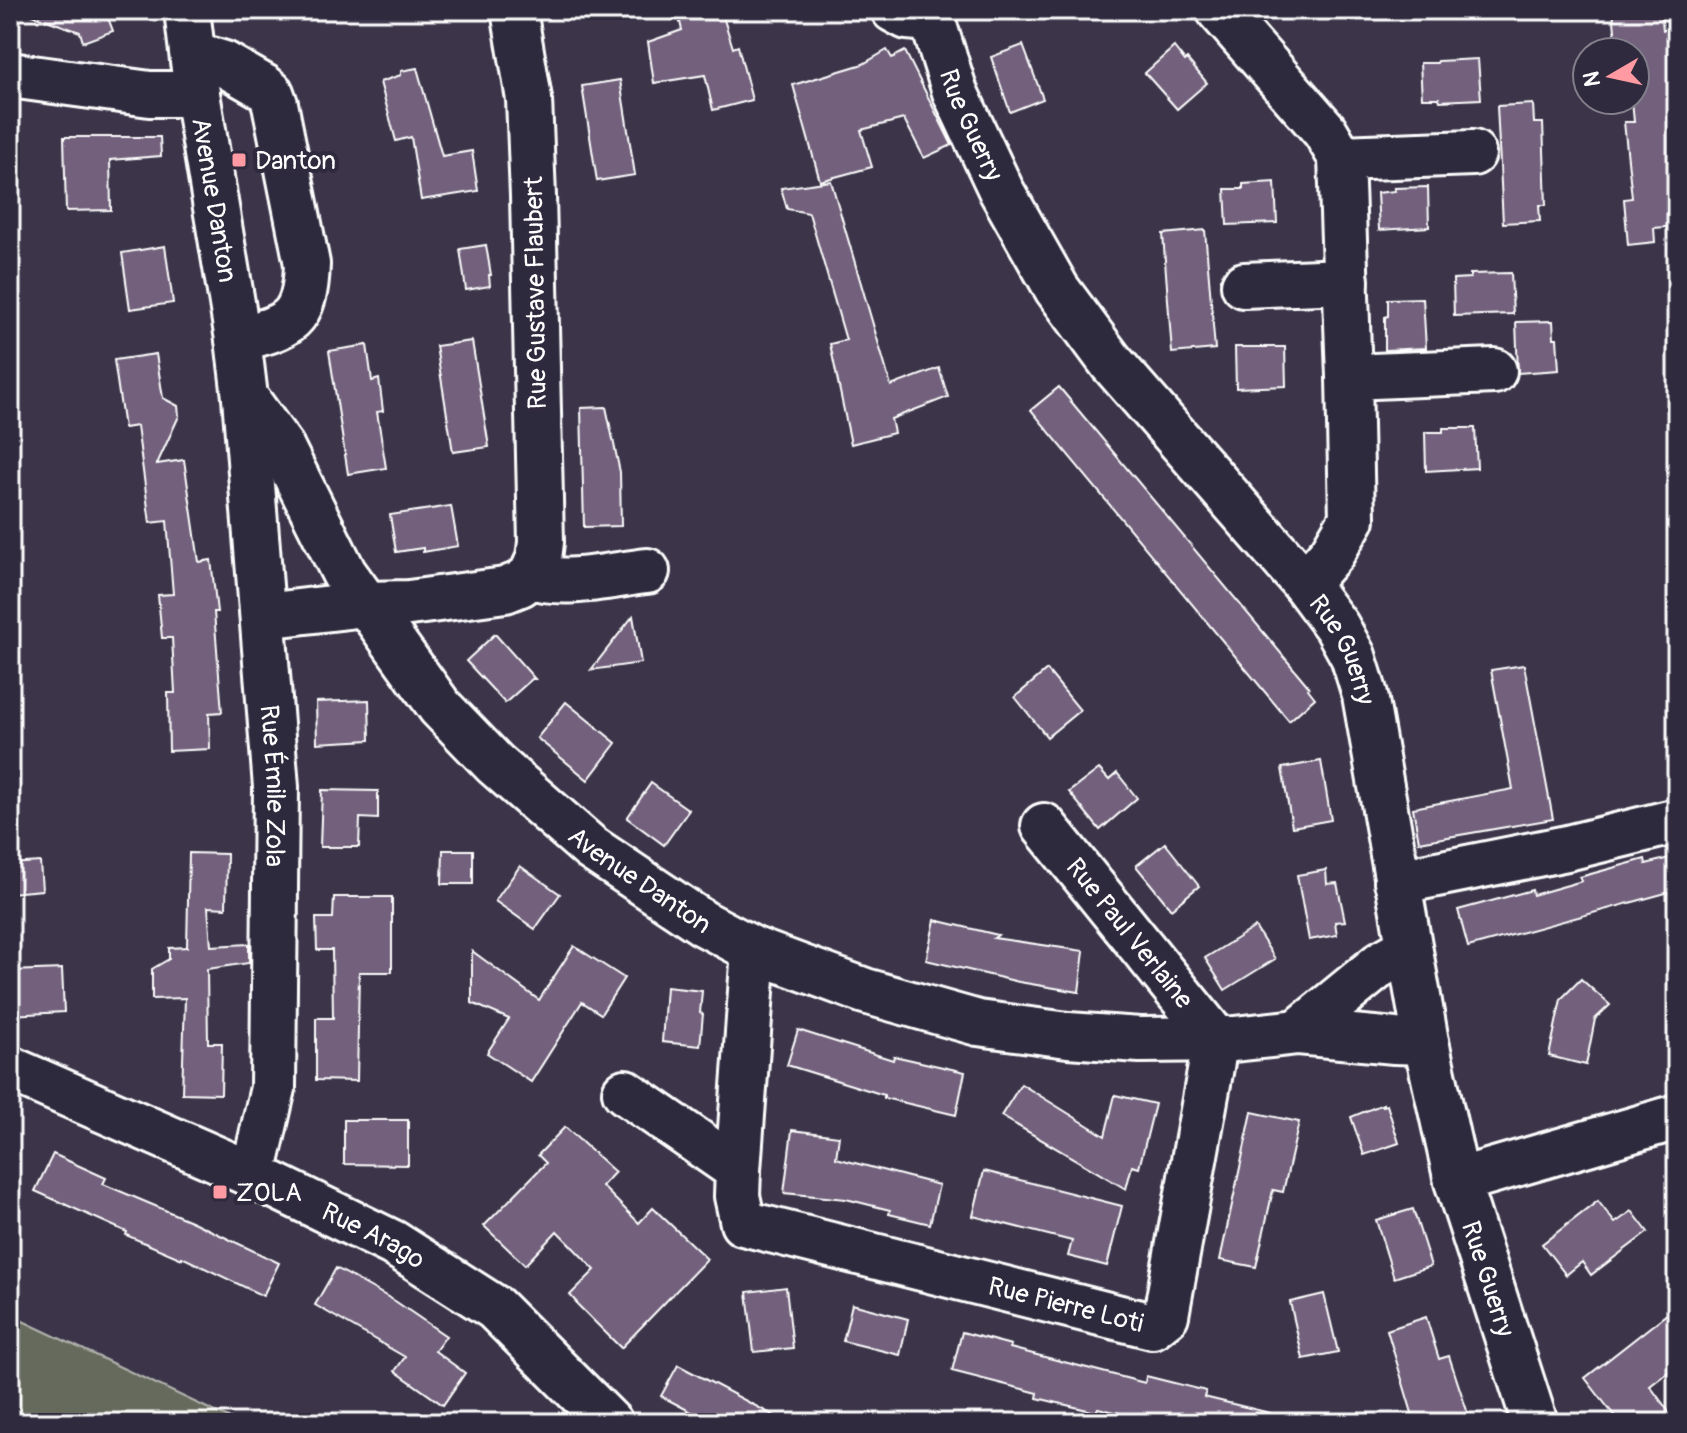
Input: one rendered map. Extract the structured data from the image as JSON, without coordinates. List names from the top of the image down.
{
  "streets": {
    "street": [
      "Rue Guerry",
      "Avenue Danton",
      "Rue Gustave Flaubert",
      "Rue Émile Zola",
      "Rue Paul Verlaine",
      "Rue Arago",
      "Rue Pierre Loti"
    ]
  },
  "crossings": [
    ["Rue Guerry", "Avenue Danton"],
    ["Avenue Danton", "Rue Émile Zola"],
    ["Avenue Danton", "Rue Paul Verlaine"],
    ["Avenue Danton", "Rue Pierre Loti"],
    ["Rue Émile Zola", "Rue Arago"],
    ["Rue Paul Verlaine", "Rue Pierre Loti"]
  ],
  "places": {
    "transit": ["Danton", "ZOLA"]
  },
  "north": "left"
}
